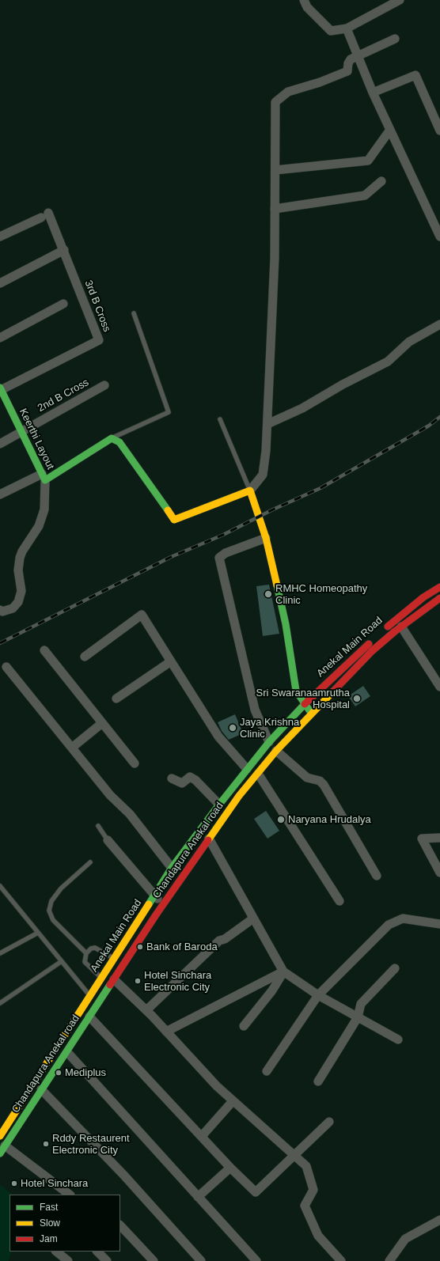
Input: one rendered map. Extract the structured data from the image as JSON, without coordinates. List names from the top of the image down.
{
  "streets": {
    "main road": ["Keerthi Layout", "Anekal Main Road", "Chandapura Anekal road"],
    "street": ["3rd B Cross", "2nd B Cross"]
  },
  "crossings": [
    ["3rd B Cross", "Keerthi Layout"],
    ["2nd B Cross", "Keerthi Layout"]
  ],
  "places": [
    "RMHC Homeopathy Clinic",
    "Sri Swaranaamrutha Hospital",
    "Jaya Krishna Clinic",
    "Naryana Hrudalya",
    "Bank of Baroda",
    "Hotel Sinchara Electronic City",
    "Mediplus",
    "Rddy Restaurent Electronic City",
    "Hotel Sinchara"
  ],
  "legend": ["Fast", "Slow", "Jam"]
}
